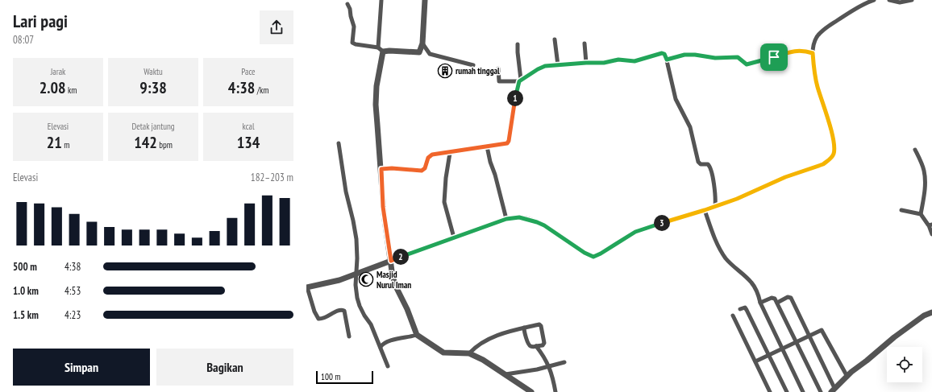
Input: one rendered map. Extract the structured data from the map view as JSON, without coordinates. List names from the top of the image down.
{
  "places": {
    "building": ["rumah tinggal"],
    "mosque": ["Masjid Nurul Iman"]
  },
  "scale_bar": "100 m",
  "page": {
    "heading": ["Lari pagi", "08:07"],
    "stats": [
      ["Jarak", "2.08 km"],
      ["Waktu", "9:38"],
      ["Pace", "4:38 /km"],
      ["Elevasi", "21 m"],
      ["Detak jantung", "142 bpm"],
      ["kcal", "134"]
    ],
    "pins": ["1", "3", "2"],
    "chart": ["Elevasi", "182–203 m"],
    "list": [
      {
        "name": "500 m",
        "note": "4:38"
      },
      {
        "name": "1.0 km",
        "note": "4:53"
      },
      {
        "name": "1.5 km",
        "note": "4:23"
      }
    ],
    "buttons": ["Simpan", "Bagikan"],
    "scale": "100 m"
  }
}
